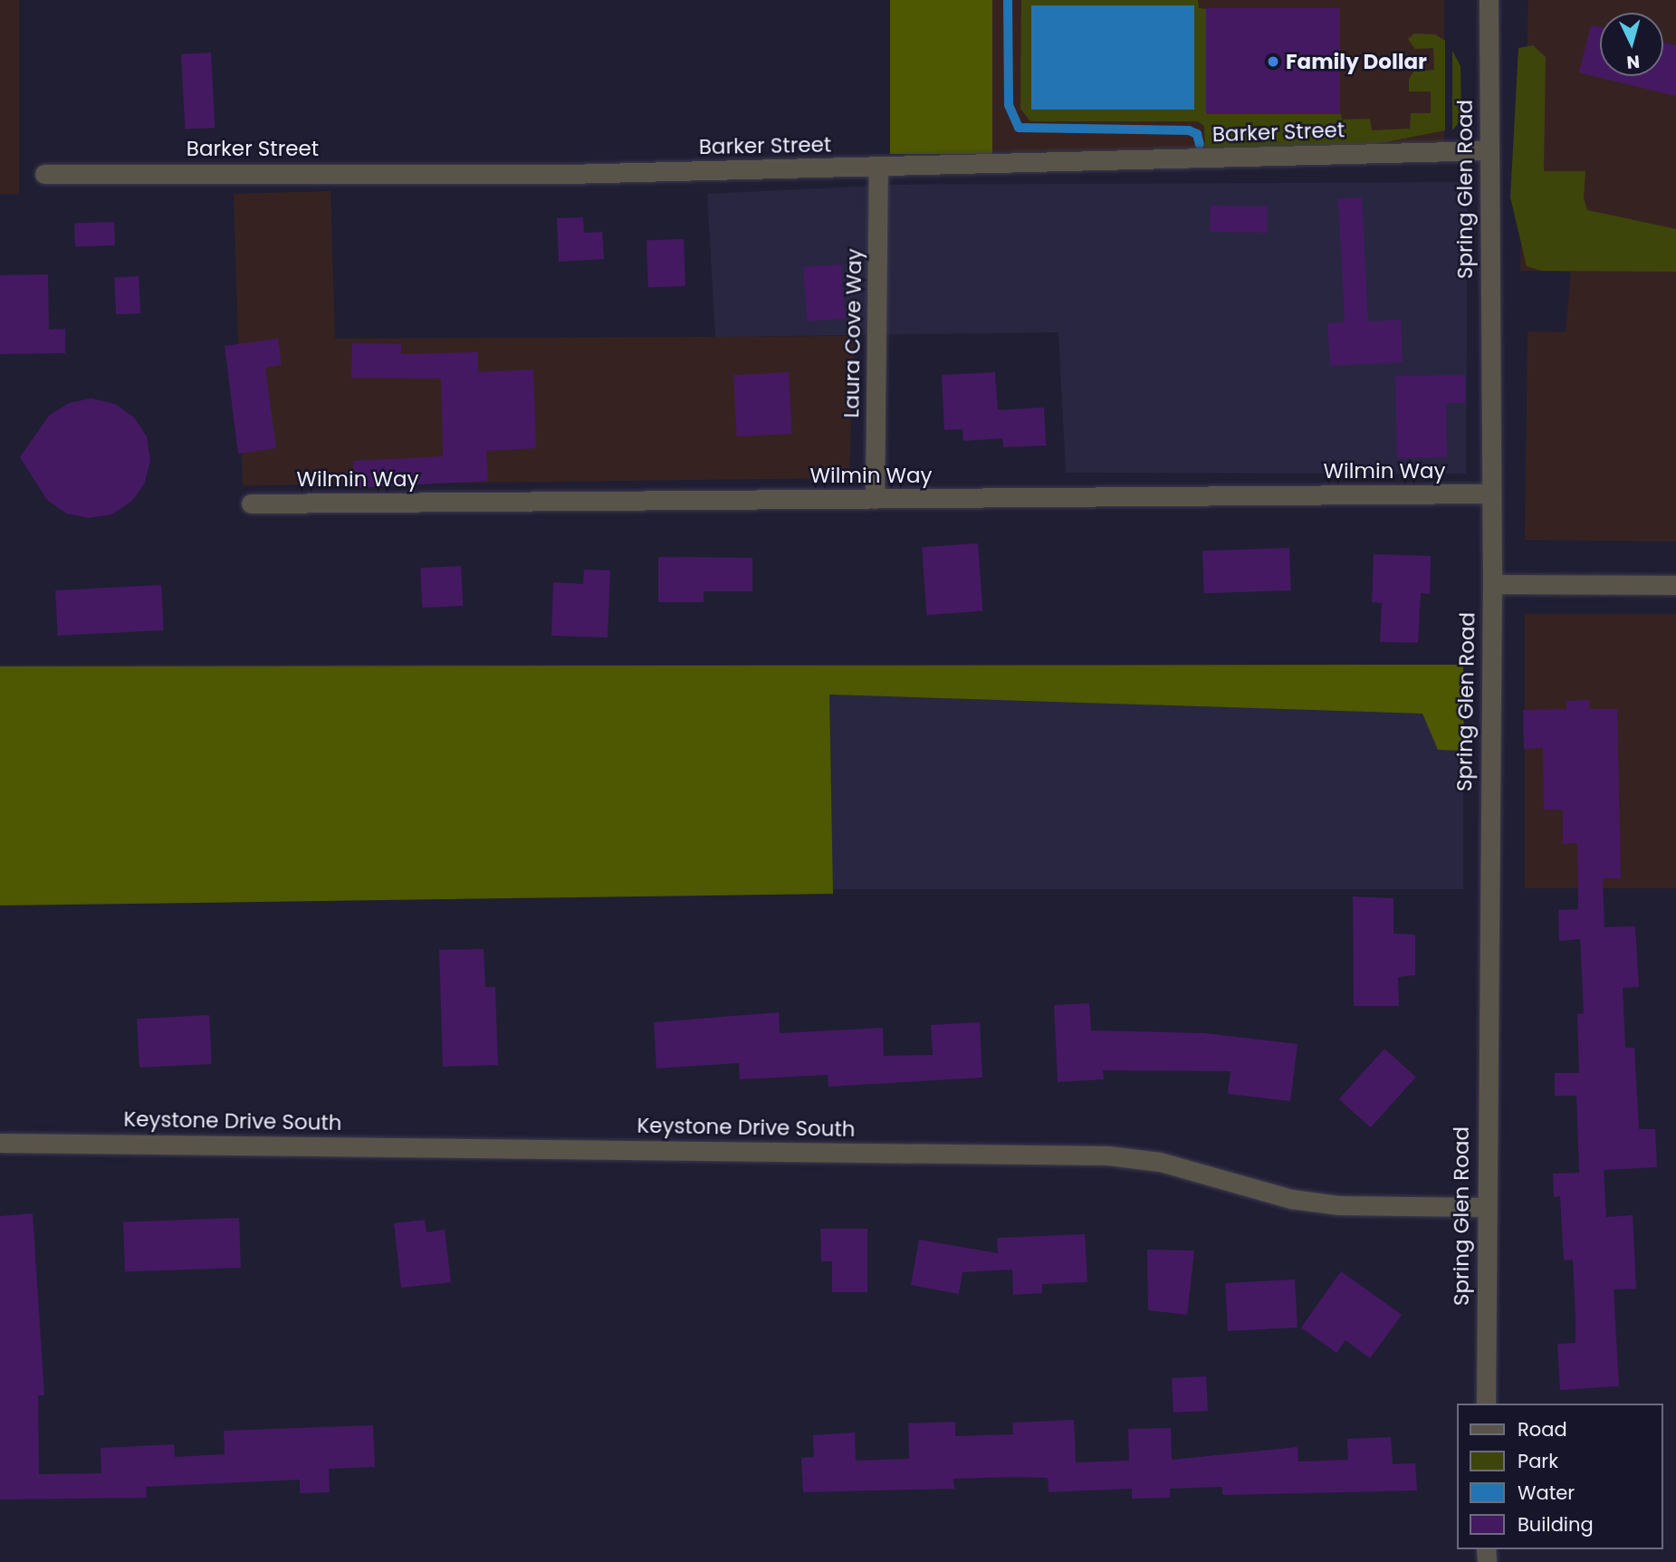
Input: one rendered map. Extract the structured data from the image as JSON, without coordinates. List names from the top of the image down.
{
  "streets": {
    "street": [
      "Barker Street",
      "Spring Glen Road",
      "Laura Cove Way",
      "Wilmin Way",
      "Keystone Drive South"
    ]
  },
  "crossings": [
    ["Barker Street", "Spring Glen Road"],
    ["Barker Street", "Laura Cove Way"],
    ["Spring Glen Road", "Wilmin Way"],
    ["Spring Glen Road", "Keystone Drive South"],
    ["Laura Cove Way", "Wilmin Way"]
  ],
  "places": ["Family Dollar"],
  "legend": [
    "Road",
    "Park",
    "Water",
    "Building"
  ],
  "north": "bottom"
}
